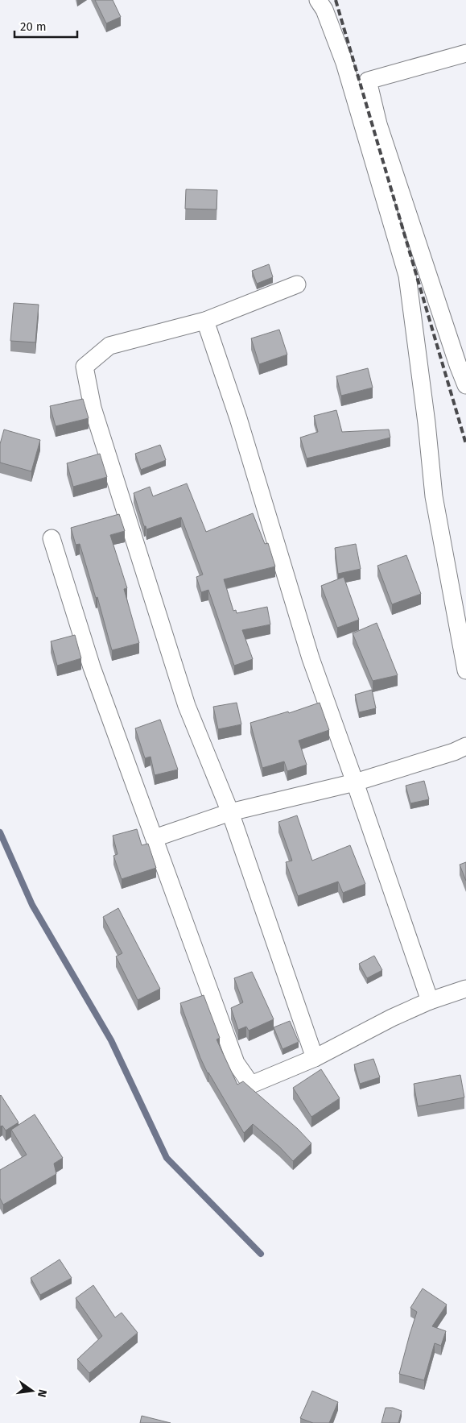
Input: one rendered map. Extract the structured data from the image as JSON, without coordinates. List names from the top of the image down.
{
  "scale_bar": "20 m",
  "north": "right"
}
